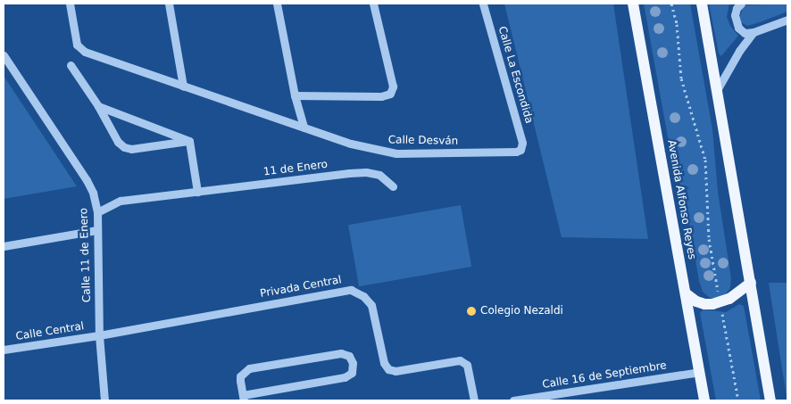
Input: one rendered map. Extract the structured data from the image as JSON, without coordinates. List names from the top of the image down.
{
  "streets": {
    "main road": ["Avenida Alfonso Reyes"],
    "street": [
      "Calle La Escondida",
      "Calle Desván",
      "11 de Enero",
      "Calle 11 de Enero",
      "Privada Central",
      "Calle Central",
      "Calle 16 de Septiembre"
    ]
  },
  "crossings": [
    ["Calle La Escondida", "Calle Desván"],
    ["11 de Enero", "Calle 11 de Enero"],
    ["Avenida Alfonso Reyes", "Calle 16 de Septiembre"],
    ["Calle 11 de Enero", "Privada Central"],
    ["Calle 11 de Enero", "Calle Central"],
    ["Privada Central", "Calle Central"]
  ],
  "places": ["Colegio Nezaldi"]
}
